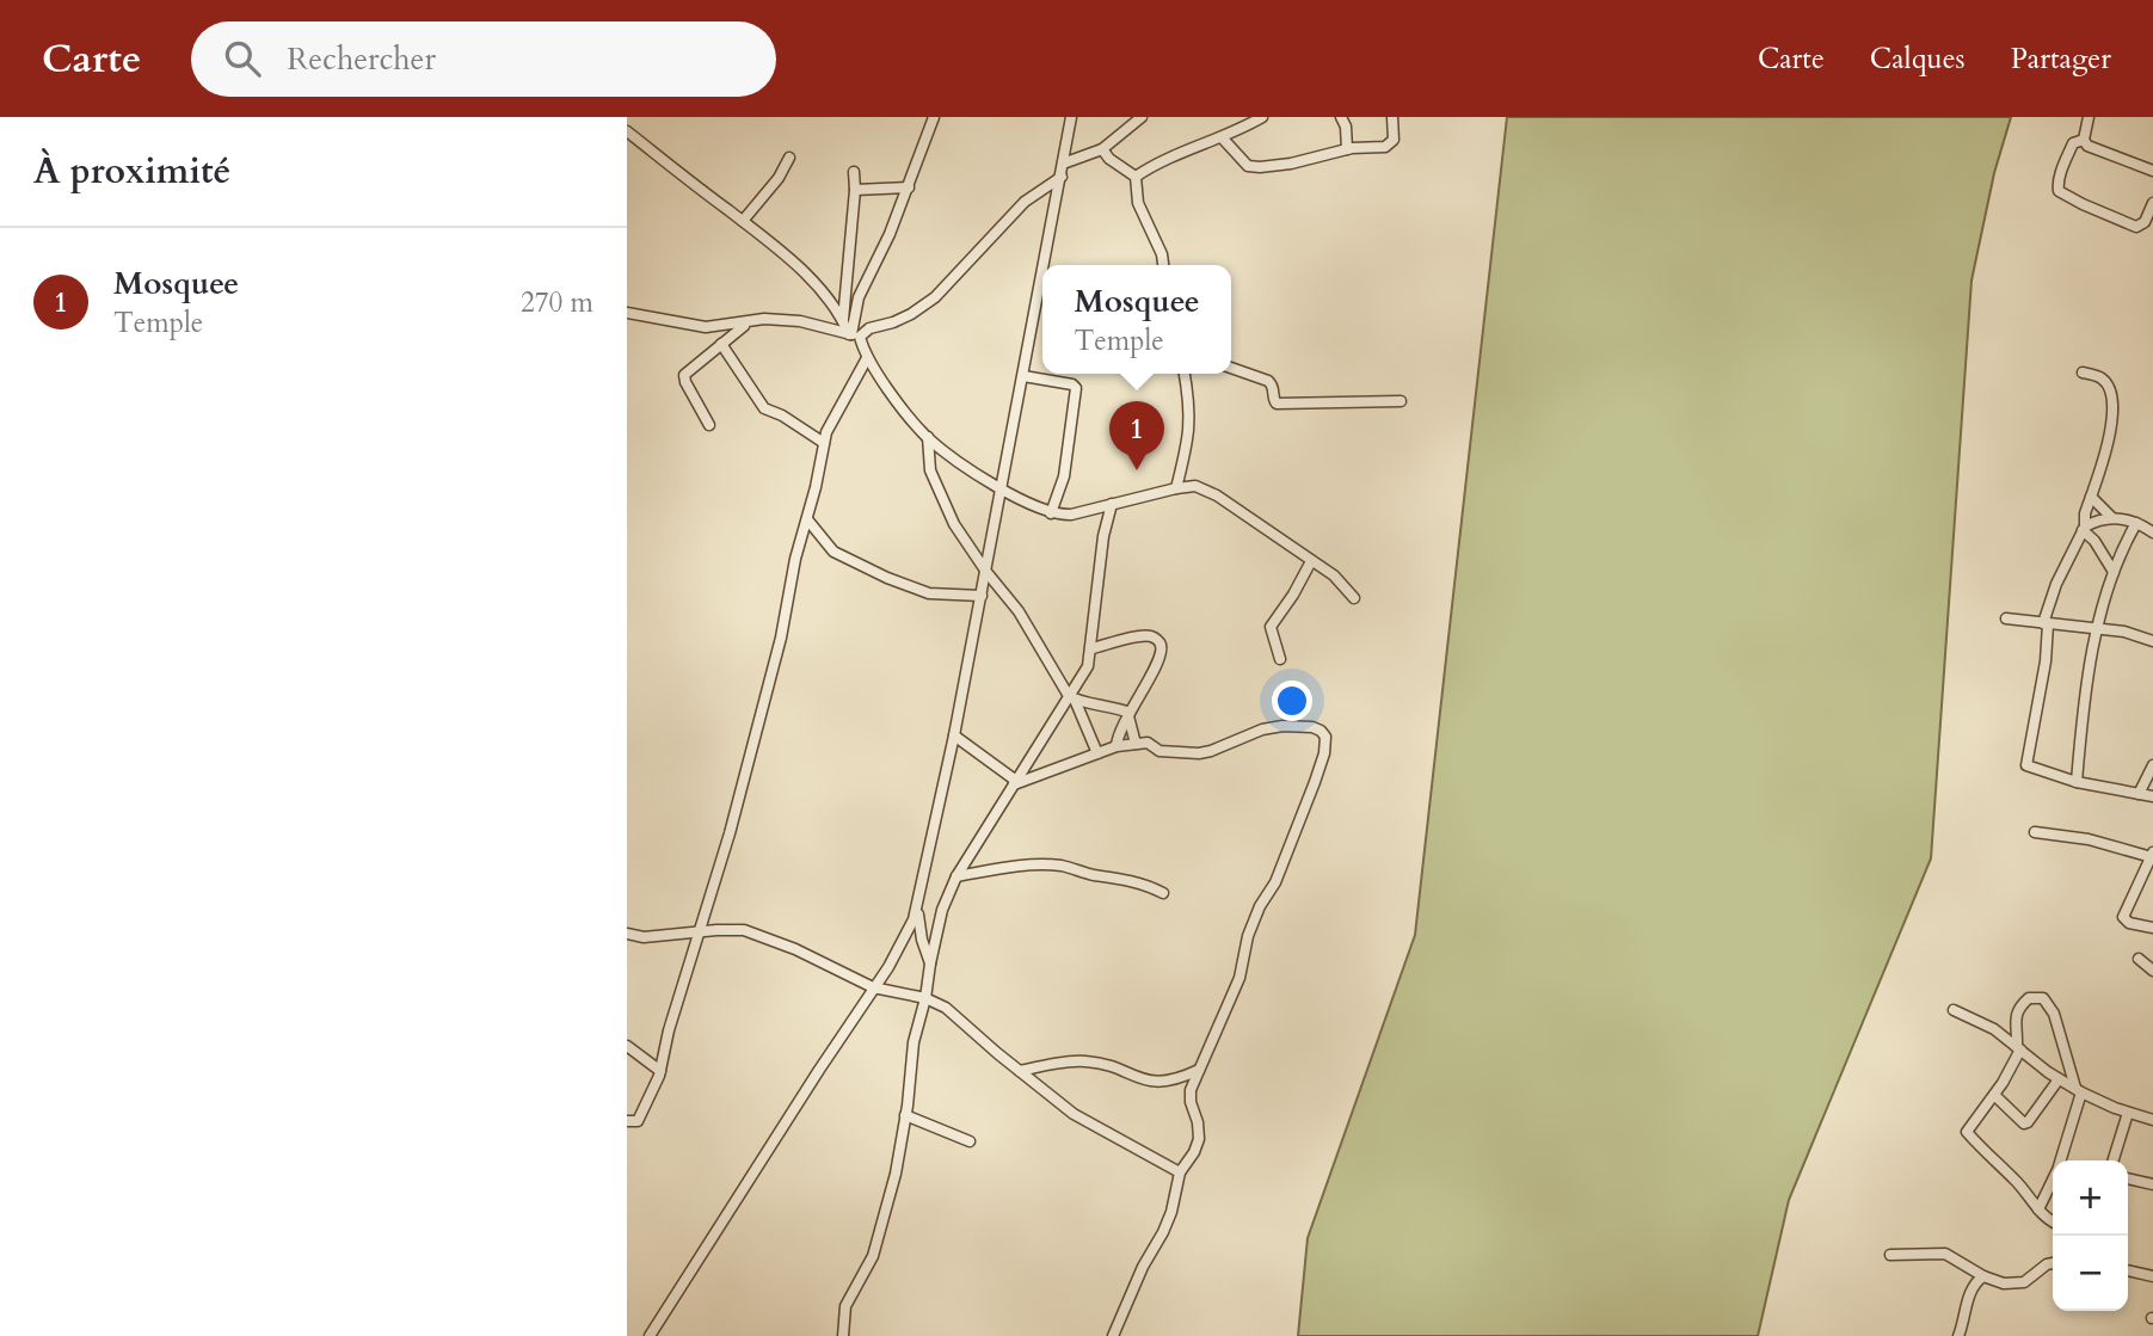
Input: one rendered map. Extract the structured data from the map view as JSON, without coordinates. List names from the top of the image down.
{
  "page": {
    "header": "Carte",
    "search": "Rechercher",
    "nav": ["Carte", "Calques", "Partager"],
    "heading": "À proximité",
    "list": [
      {
        "mark": "1",
        "name": "Mosquee",
        "note": "Temple",
        "value": "270 m"
      }
    ],
    "popup": ["Mosquee", "Temple"],
    "pins": "1",
    "map_buttons": ["+", "−"]
  }
}
